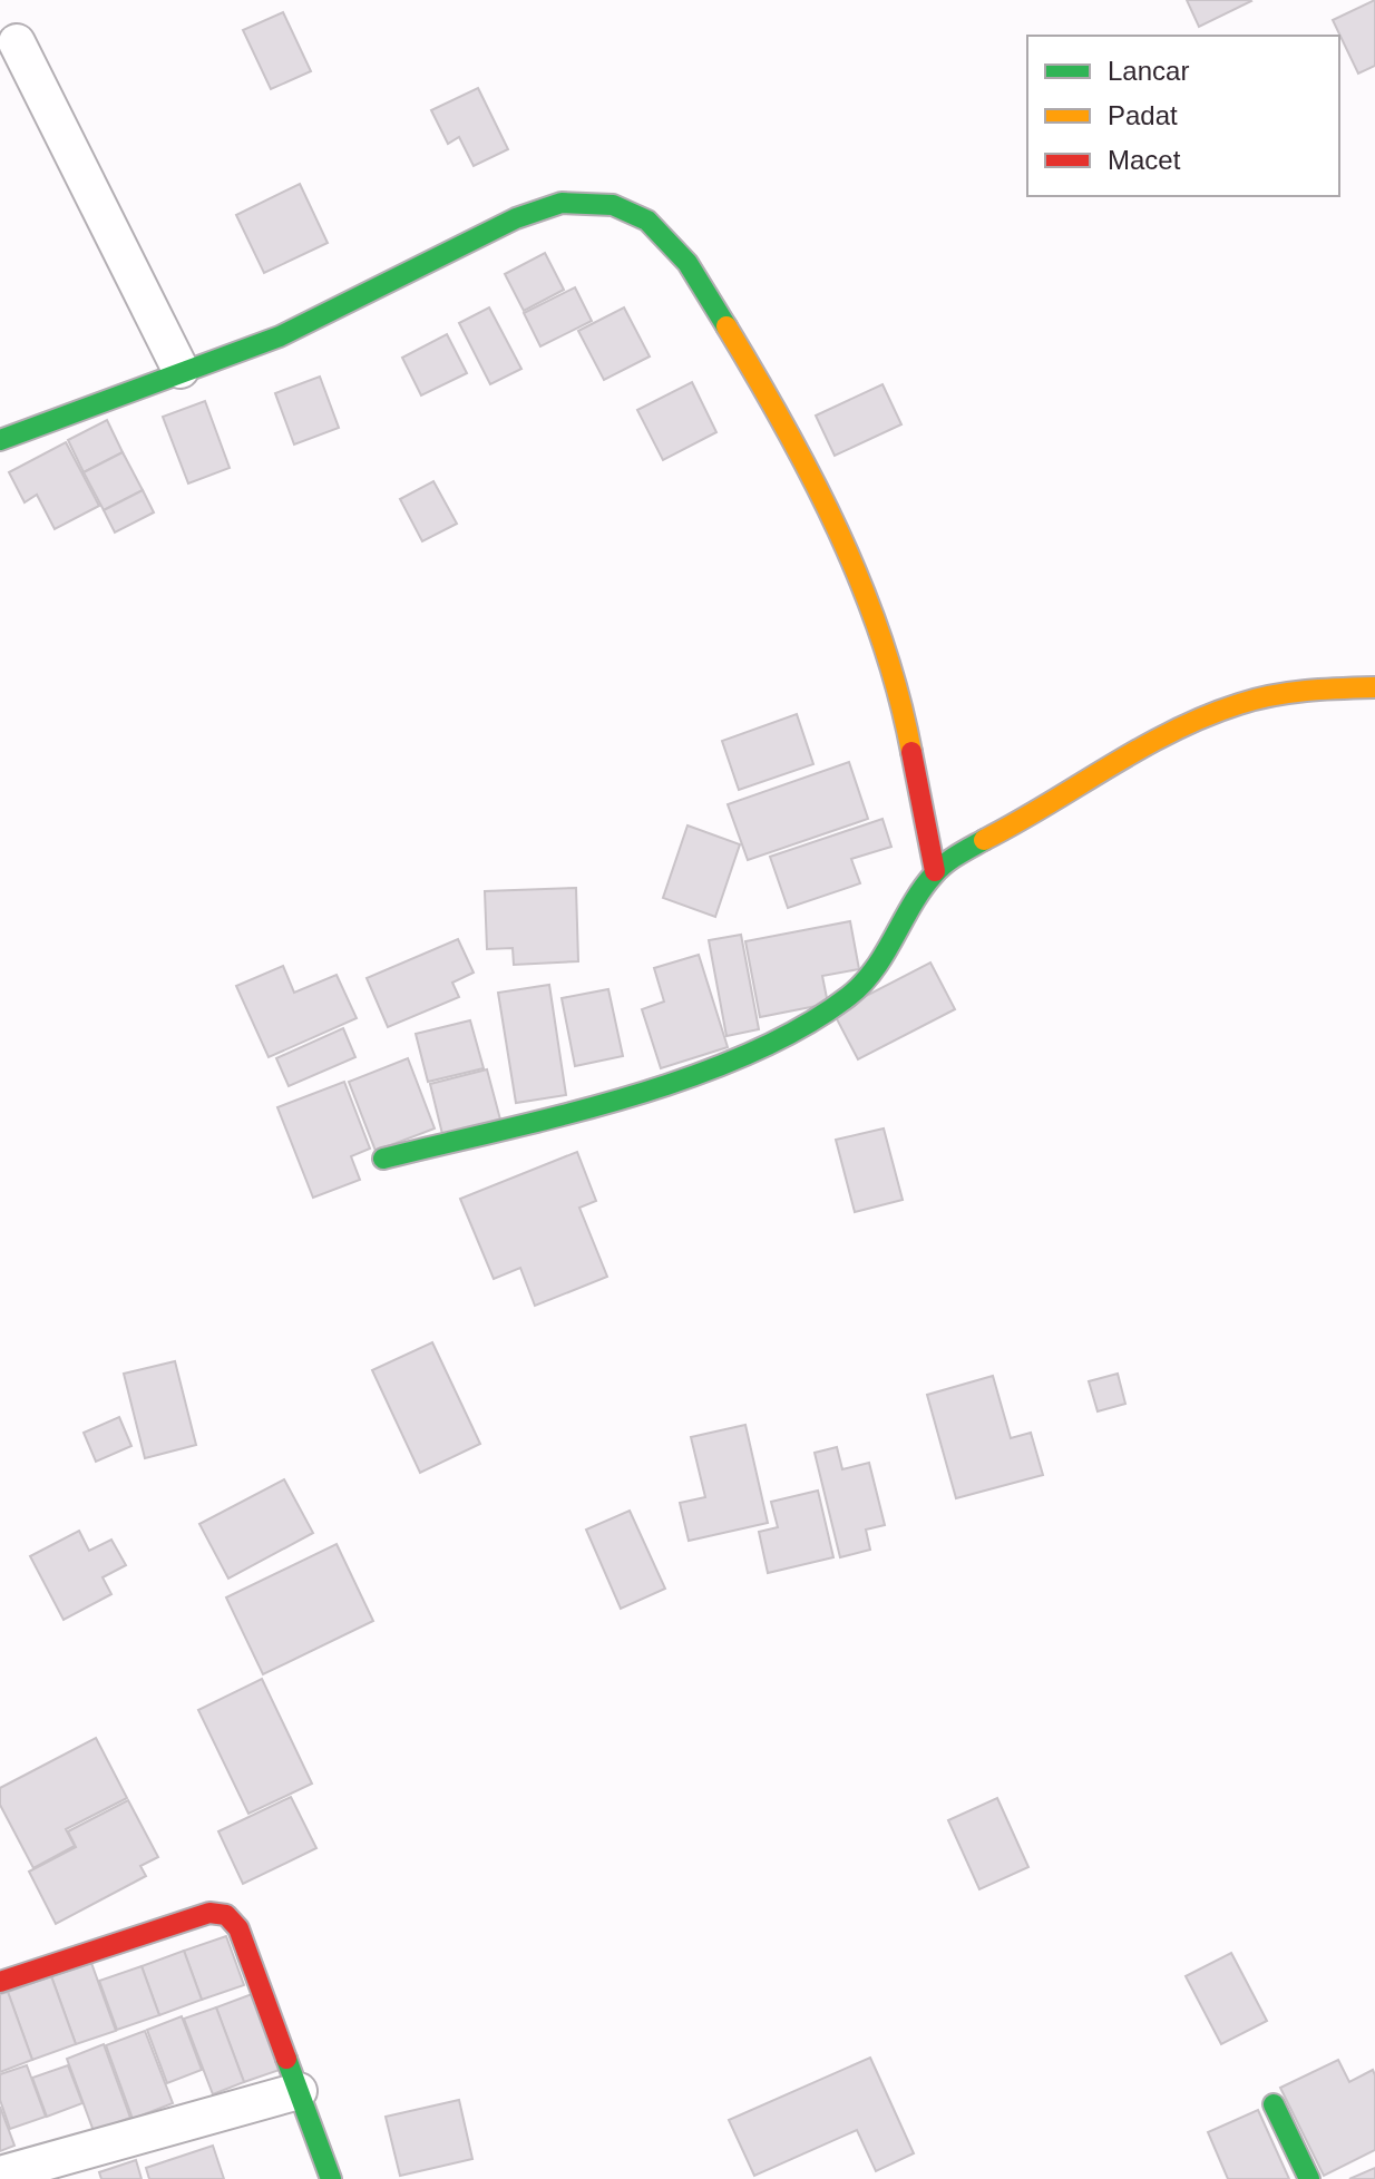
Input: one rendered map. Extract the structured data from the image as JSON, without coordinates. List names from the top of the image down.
{
  "legend": ["Lancar", "Padat", "Macet"]
}
